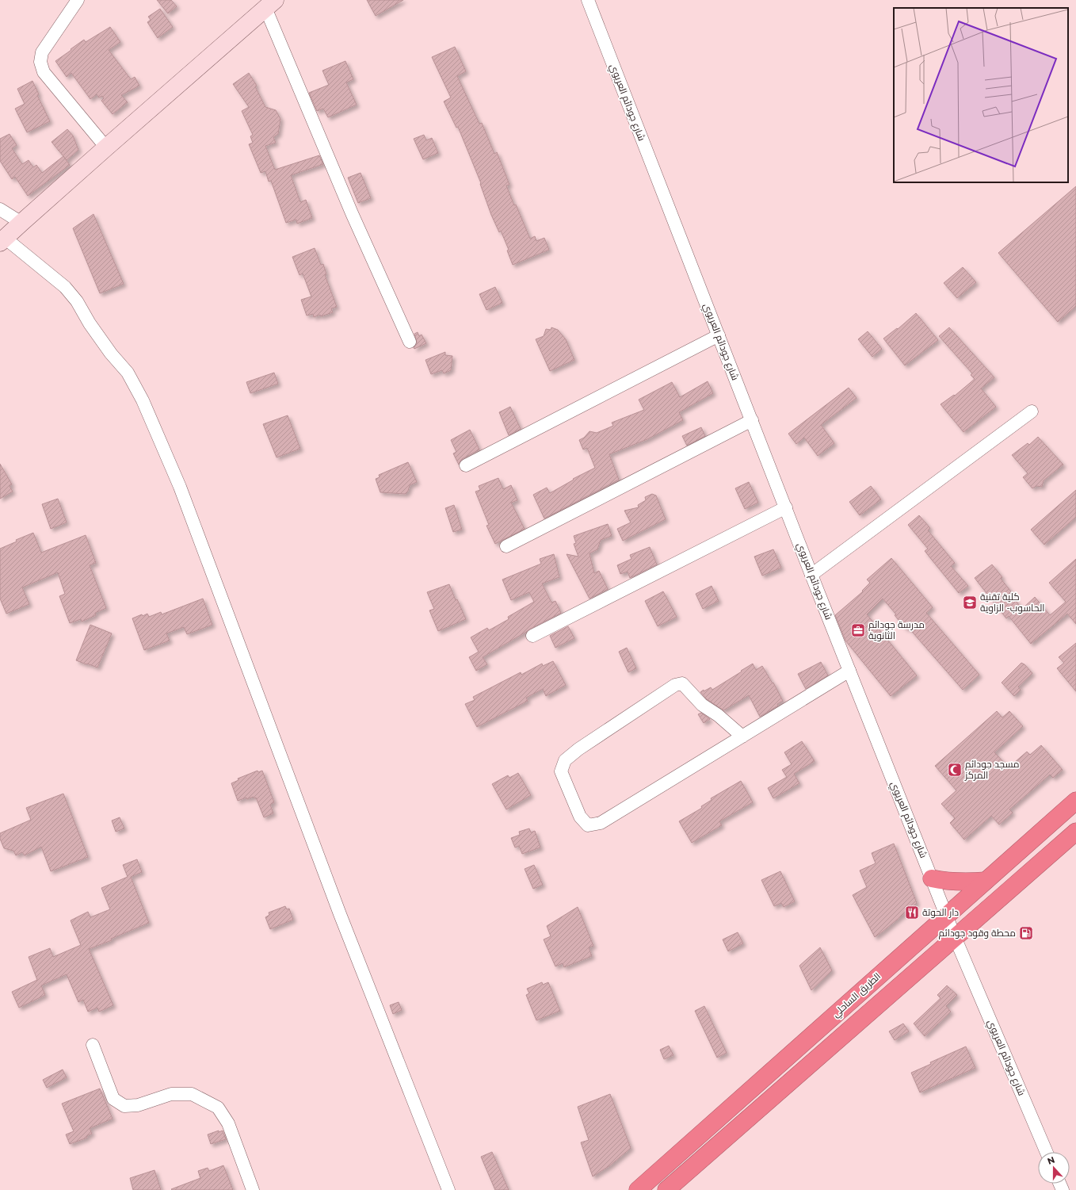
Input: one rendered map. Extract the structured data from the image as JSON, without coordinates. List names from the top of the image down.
{
  "streets": {
    "highway": ["الطريق الساحلي"],
    "street": ["شارع جودائم العريوي"]
  },
  "crossings": [
    ["شارع جودائم العريوي", "الطريق الساحلي"]
  ],
  "places": {
    "school or university": ["كلية تقنية الحاسوب- الزاوية"],
    "office": ["مدرسة جودائم الثانوية"],
    "mosque": ["مسجد جودائم المركز"],
    "restaurant": ["دار الحوتة"],
    "fuel station": ["محطة وقود جودائم"]
  },
  "north": "top"
}
